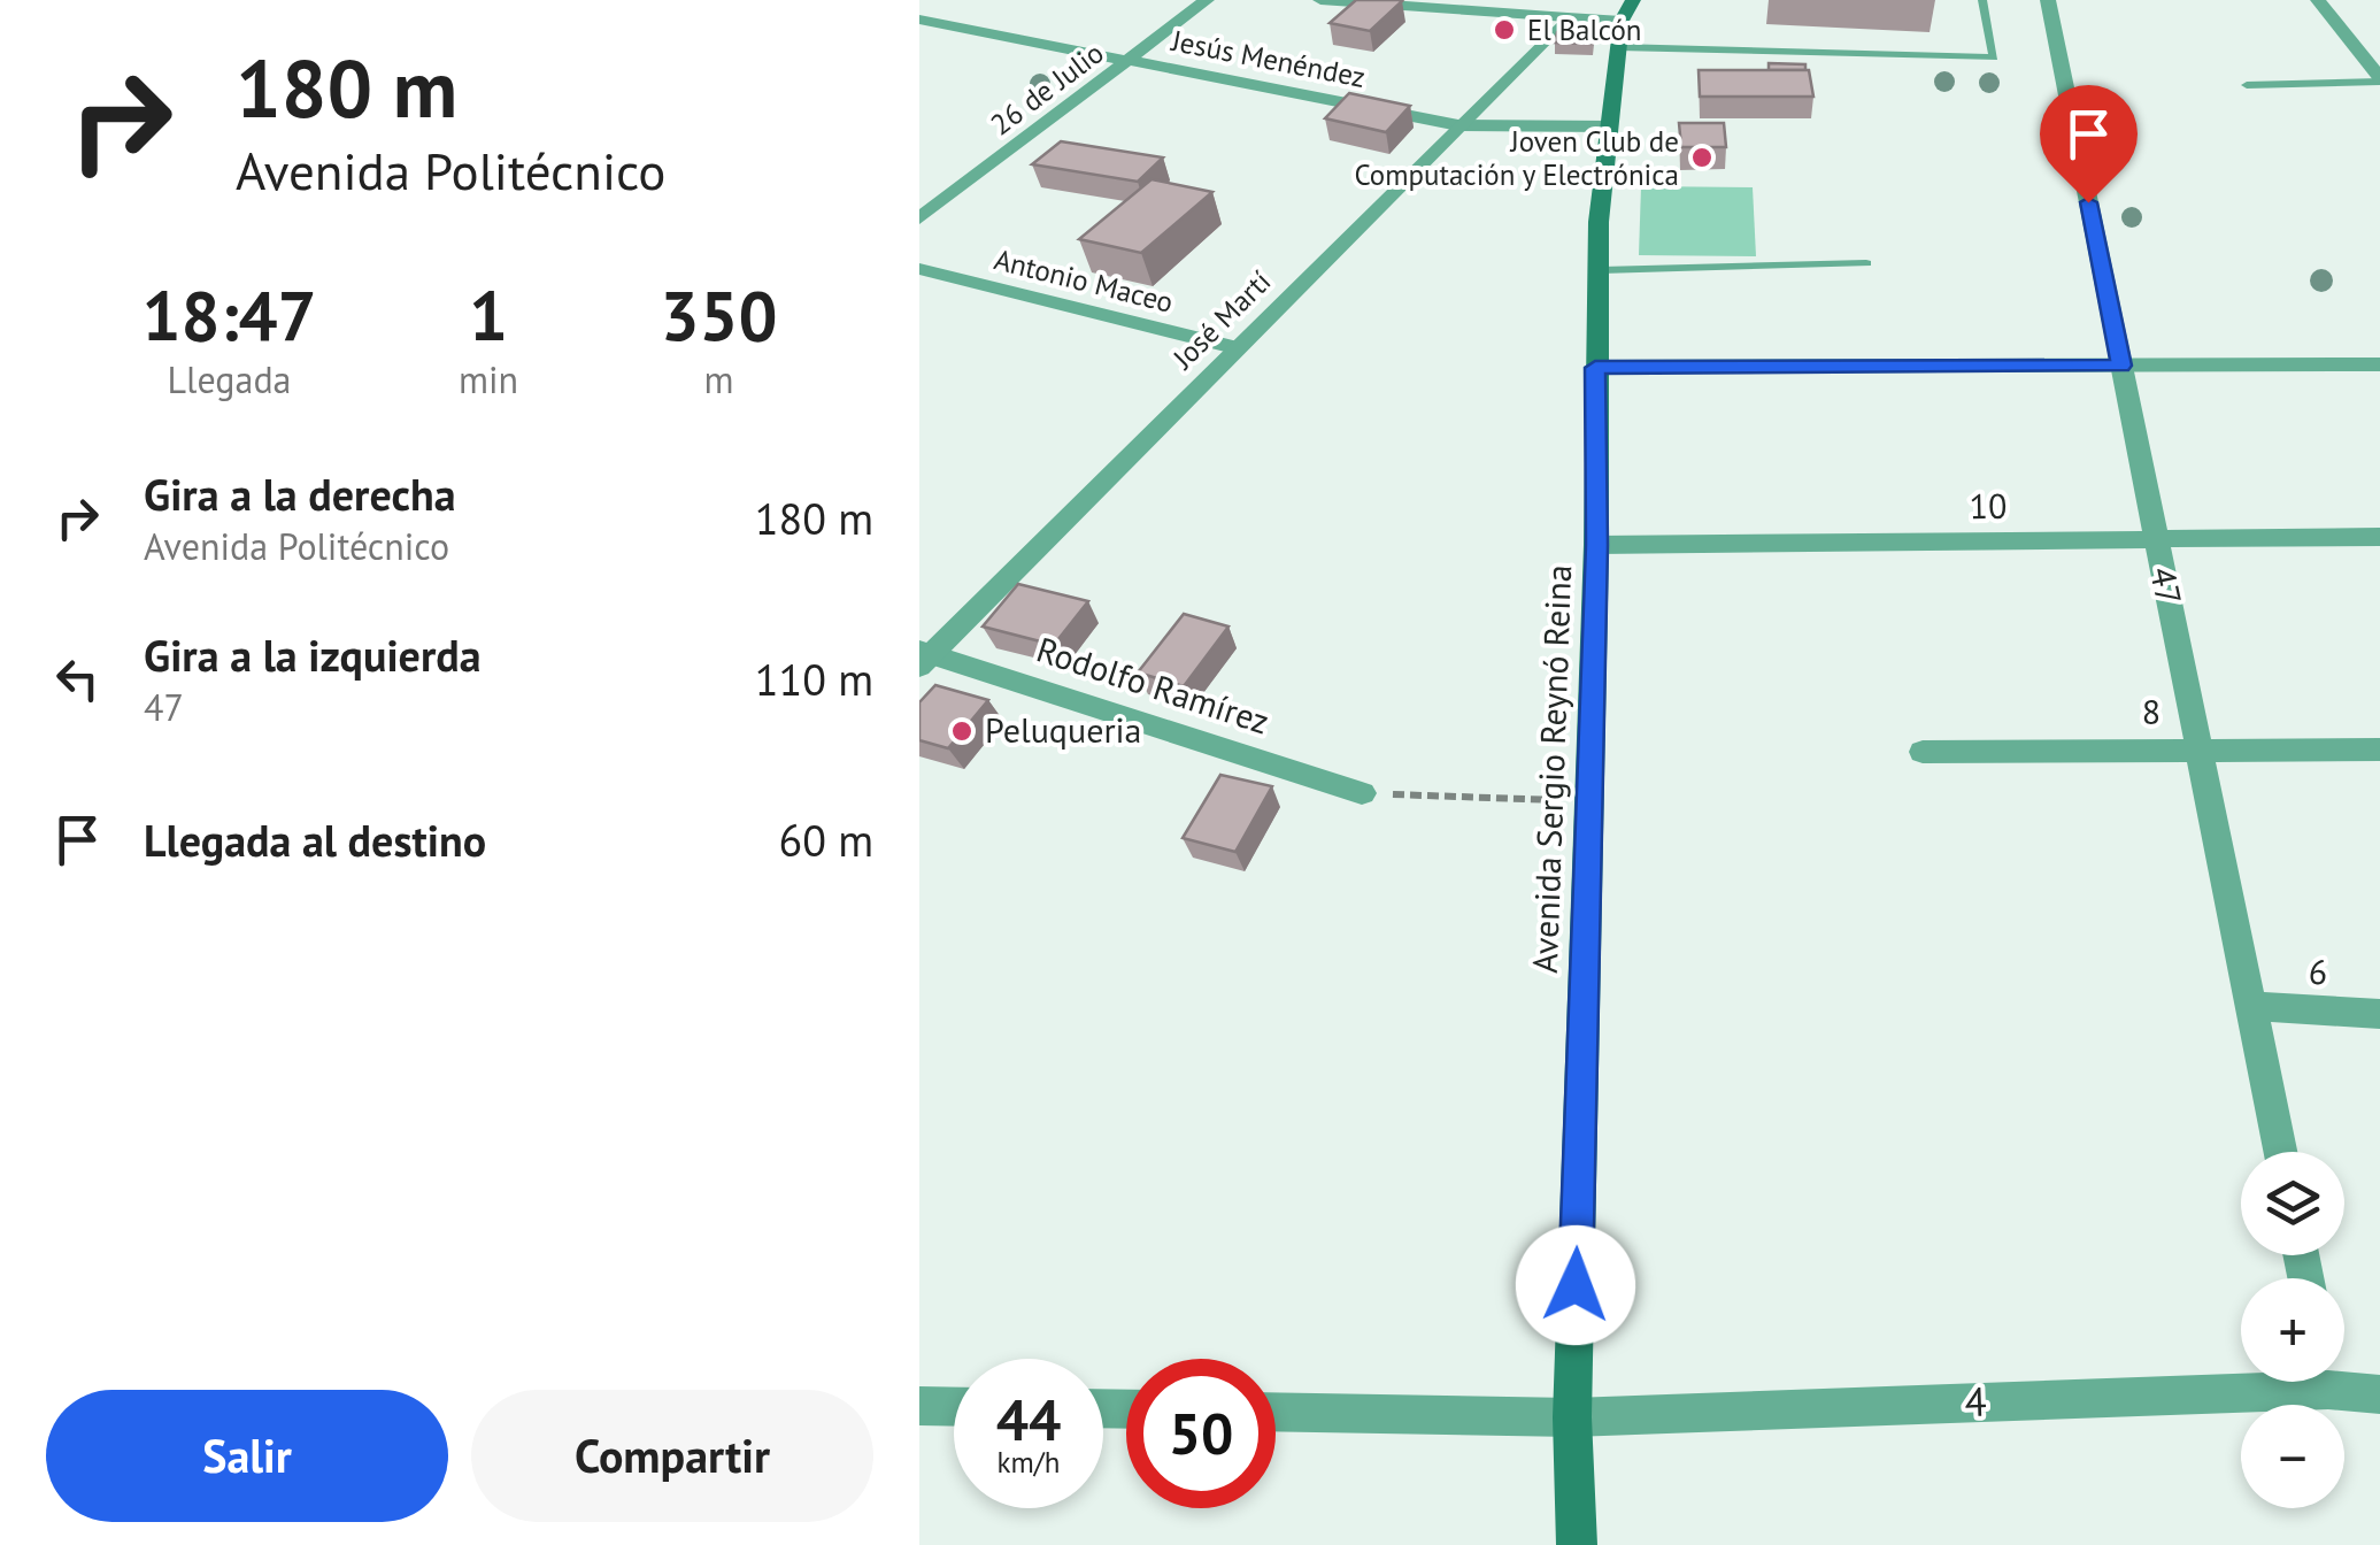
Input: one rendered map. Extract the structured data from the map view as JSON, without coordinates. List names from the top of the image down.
{
  "streets": {
    "main road": ["Avenida Sergio Reynó Reina"],
    "street": [
      "Jesús Menéndez",
      "26 de Julio",
      "Antonio Maceo",
      "José Martí",
      "10",
      "47",
      "Rodolfo Ramírez",
      "8",
      "6",
      "4"
    ]
  },
  "crossings": [
    ["Jesús Menéndez", "26 de Julio"],
    ["Jesús Menéndez", "José Martí"],
    ["Jesús Menéndez", "Avenida Sergio Reynó Reina"],
    ["Antonio Maceo", "José Martí"],
    ["José Martí", "Rodolfo Ramírez"],
    ["10", "47"],
    ["10", "Avenida Sergio Reynó Reina"],
    ["47", "8"],
    ["47", "6"],
    ["Avenida Sergio Reynó Reina", "4"]
  ],
  "places": ["El Balcón", "Joven Club de Computación y Electrónica", "Peluqueria"],
  "page": {
    "turn": ["180 m", "Avenida Politécnico"],
    "eta": [
      "18:47",
      "Llegada",
      "1",
      "min",
      "350",
      "m"
    ],
    "list": [
      {
        "name": "Gira a la derecha",
        "note": "Avenida Politécnico",
        "value": "180 m"
      },
      {
        "name": "Gira a la izquierda",
        "note": "47",
        "value": "110 m"
      },
      {
        "name": "Llegada al destino",
        "value": "60 m"
      }
    ],
    "map_buttons": ["+", "−"],
    "speed": "44 km/h",
    "limit": "50",
    "buttons": ["Salir", "Compartir"]
  }
}
